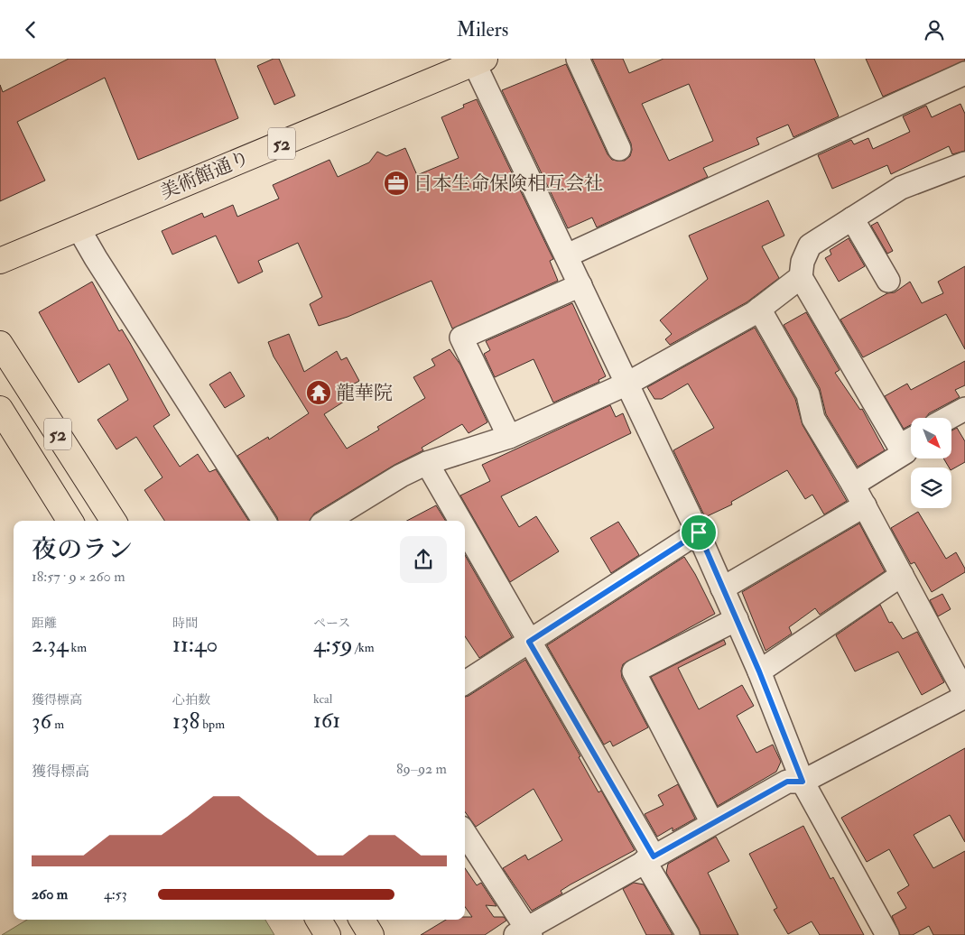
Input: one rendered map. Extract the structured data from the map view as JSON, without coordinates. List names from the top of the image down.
{
  "streets": {
    "highway": ["52", "美術館通り"]
  },
  "places": {
    "office": ["日本生命保険相互会社"],
    "temple": ["龍華院"]
  },
  "north": "bottom right",
  "page": {
    "header": "Milers",
    "heading": ["夜のラン", "18:57 · 9 × 260 m"],
    "stats": [
      ["距離", "2.34 km"],
      ["時間", "11:40"],
      ["ペース", "4:59 /km"],
      ["獲得標高", "36 m"],
      ["心拍数", "138 bpm"],
      ["kcal", "161"]
    ],
    "chart": ["獲得標高", "89–92 m"],
    "list": [
      {
        "name": "260 m",
        "note": "4:53"
      }
    ]
  }
}
